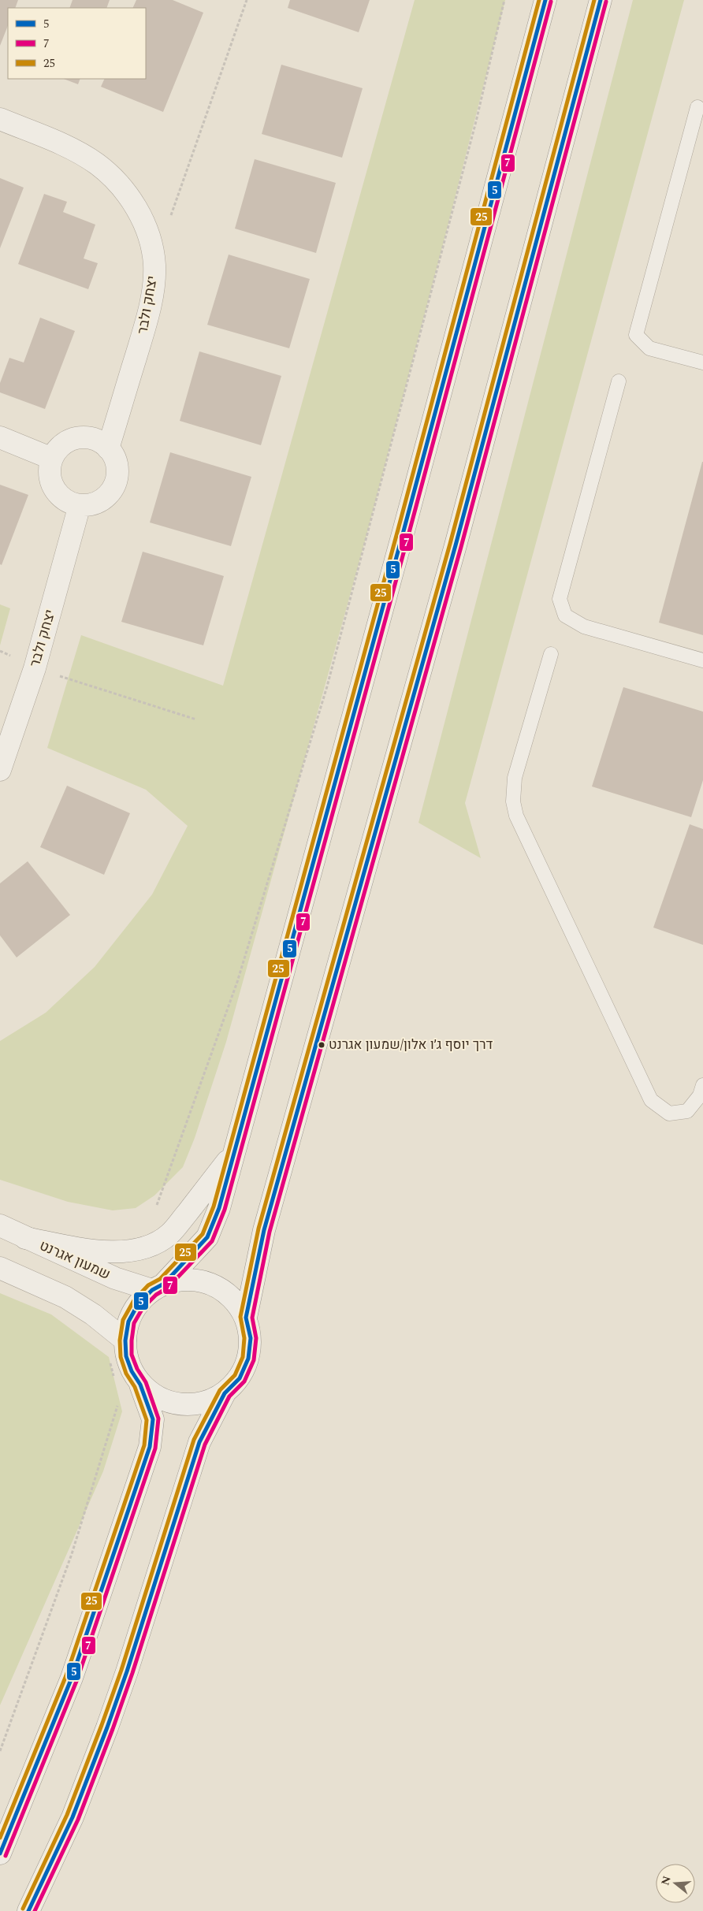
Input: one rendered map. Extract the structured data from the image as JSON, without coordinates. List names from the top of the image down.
{
  "streets": {
    "main road": ["יצחק ולבר", "שמעון אגרנט"]
  },
  "places": ["דרך יוסף ג׳ו אלון/שמעון אגרנט"],
  "lines": ["transit line 5", "transit line 25", "transit line 7"],
  "legend": ["5", "7", "25"],
  "north": "left"
}
